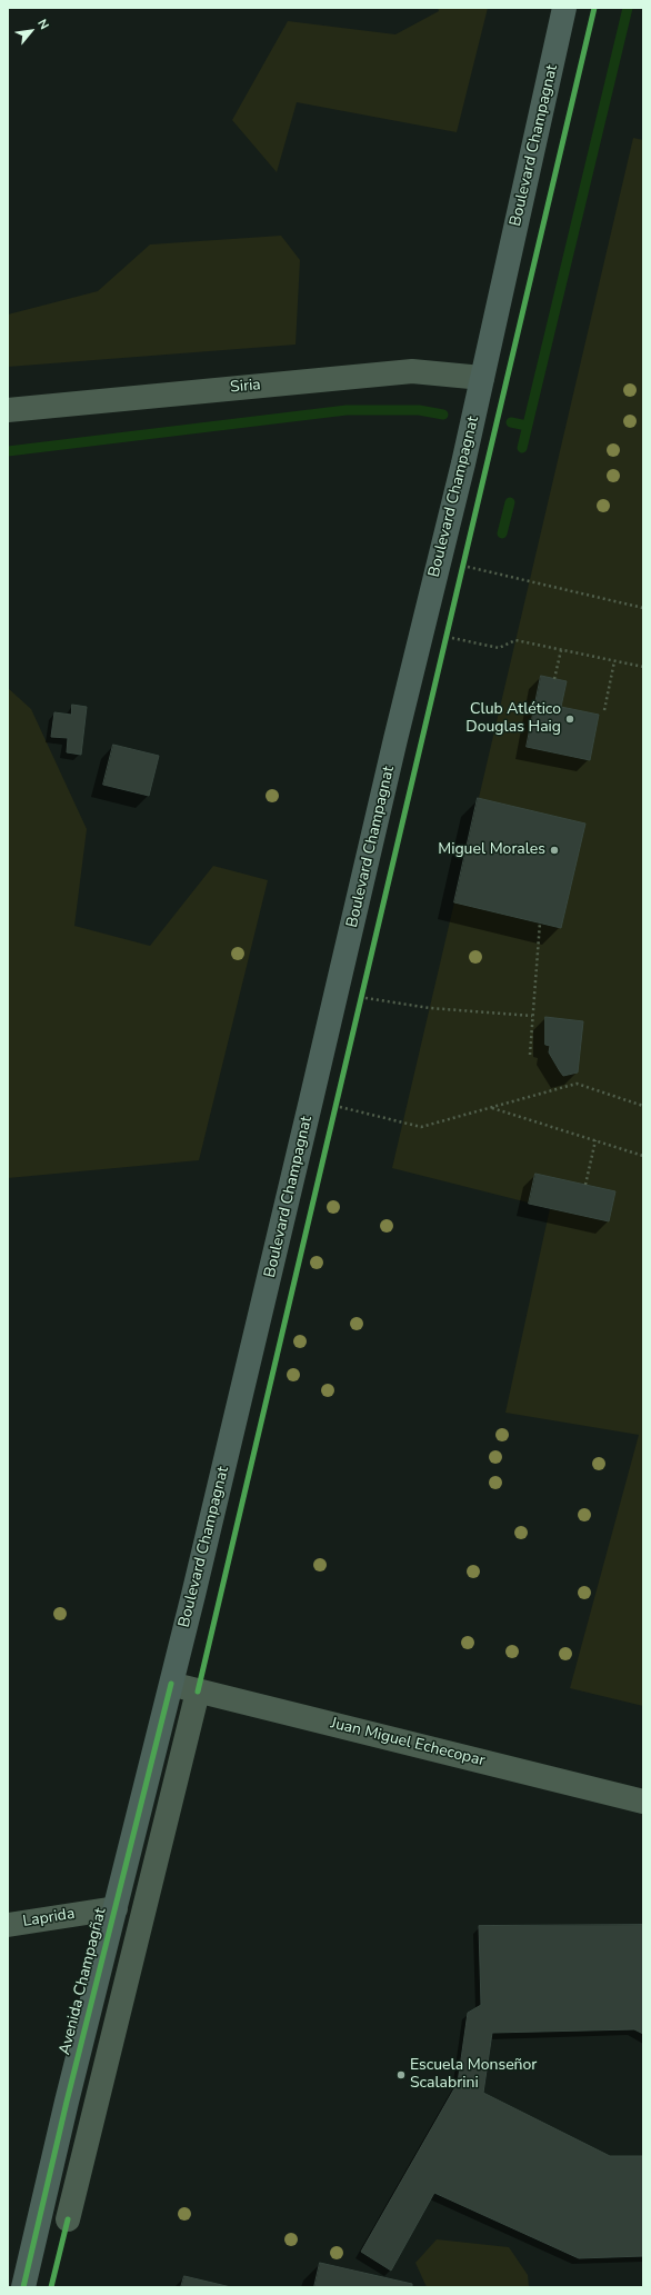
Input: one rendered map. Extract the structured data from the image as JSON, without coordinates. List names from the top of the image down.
{
  "streets": {
    "main road": ["Boulevard Champagnat", "Avenida Champagñat"],
    "street": ["Siria", "Juan Miguel Echecopar", "Laprida"]
  },
  "crossings": [
    ["Boulevard Champagnat", "Siria"],
    ["Boulevard Champagnat", "Juan Miguel Echecopar"],
    ["Boulevard Champagnat", "Avenida Champagñat"],
    ["Juan Miguel Echecopar", "Avenida Champagñat"],
    ["Laprida", "Avenida Champagñat"]
  ],
  "places": ["Club Atlético Douglas Haig", "Miguel Morales", "Escuela Monseñor Scalabrini"],
  "north": "top right"
}
